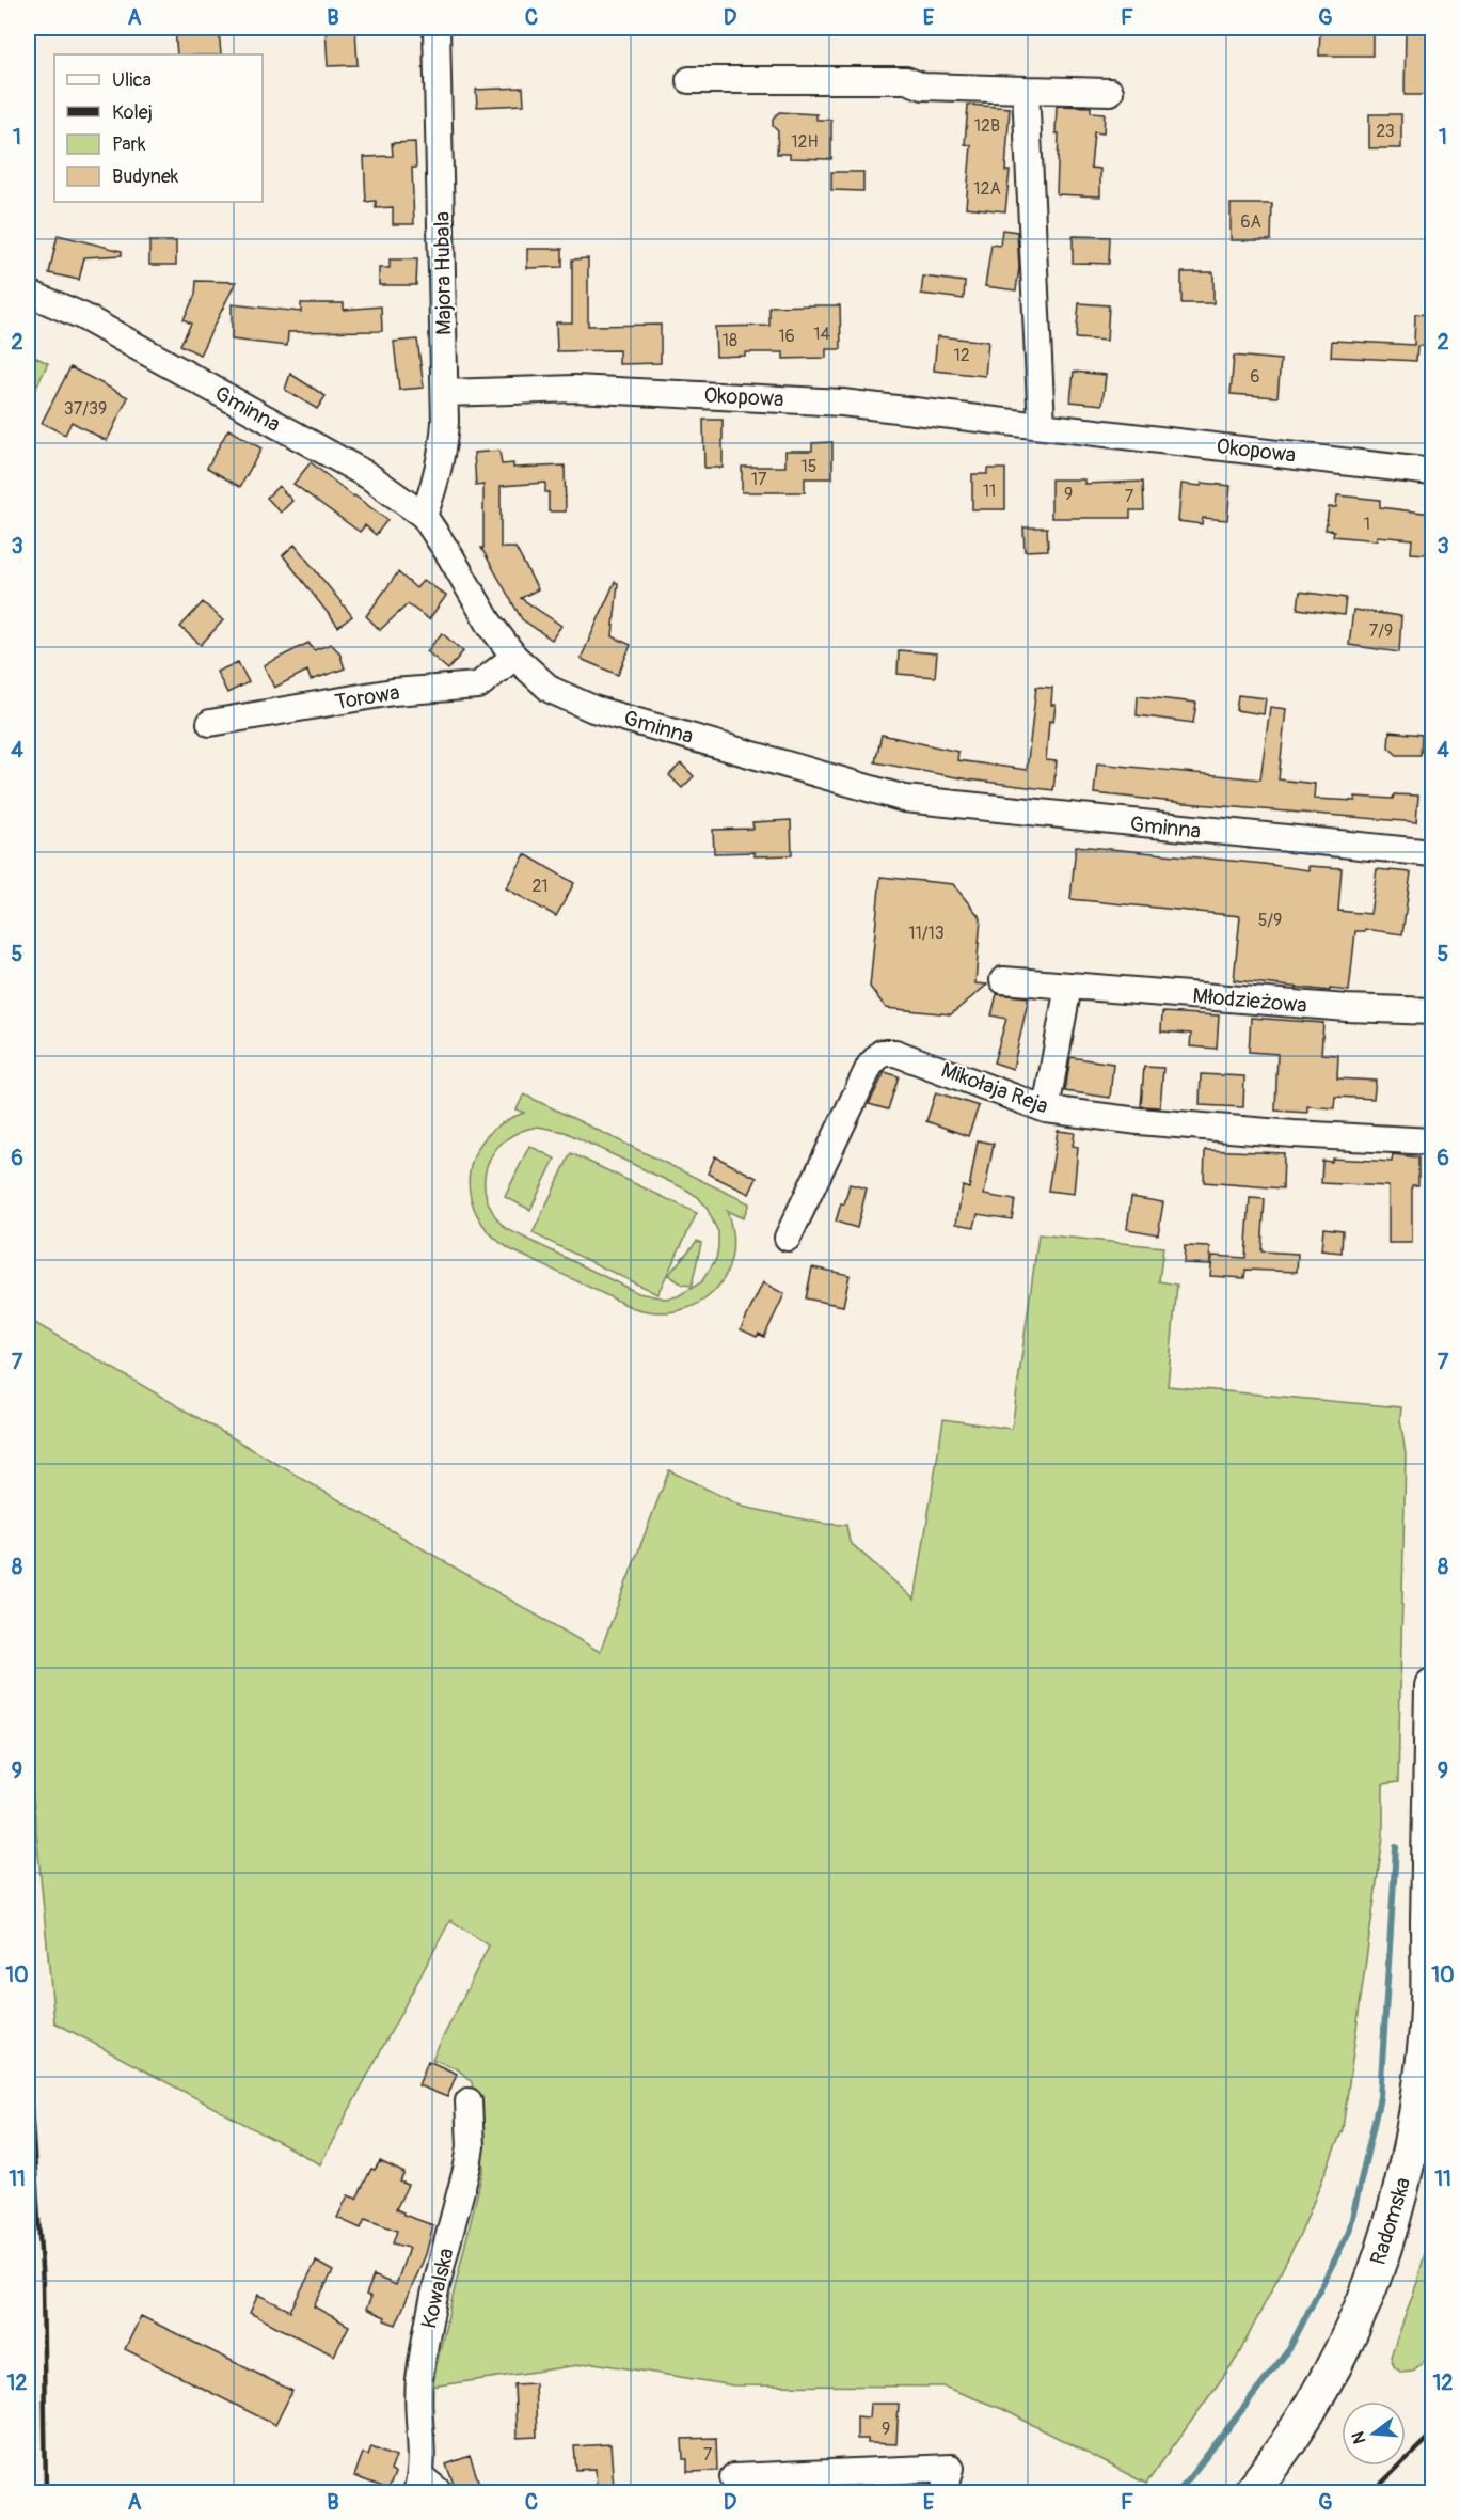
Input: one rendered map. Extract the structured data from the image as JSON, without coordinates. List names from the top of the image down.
{
  "streets": {
    "main road": ["Radomska"],
    "street": [
      "Majora Hubala",
      "Okopowa",
      "Gminna",
      "Torowa",
      "Młodzieżowa",
      "Mikołaja Reja",
      "Kowalska"
    ]
  },
  "crossings": [
    ["Majora Hubala", "Okopowa"],
    ["Majora Hubala", "Gminna"],
    ["Gminna", "Torowa"]
  ],
  "house_numbers": [
    "12B",
    "23",
    "12H",
    "12A",
    "6A",
    "14",
    "16",
    "18",
    "12",
    "6",
    "37/39",
    "15",
    "17",
    "11",
    "9",
    "7",
    "1",
    "7/9",
    "21",
    "5/9",
    "11/13",
    "9",
    "7"
  ],
  "legend": [
    "Ulica",
    "Kolej",
    "Park",
    "Budynek"
  ],
  "north": "left",
  "grid": {
    "columns": [
      "A",
      "B",
      "C",
      "D",
      "E",
      "F",
      "G"
    ],
    "rows": [
      "1",
      "2",
      "3",
      "4",
      "5",
      "6",
      "7",
      "8",
      "9",
      "10",
      "11",
      "12"
    ]
  }
}
